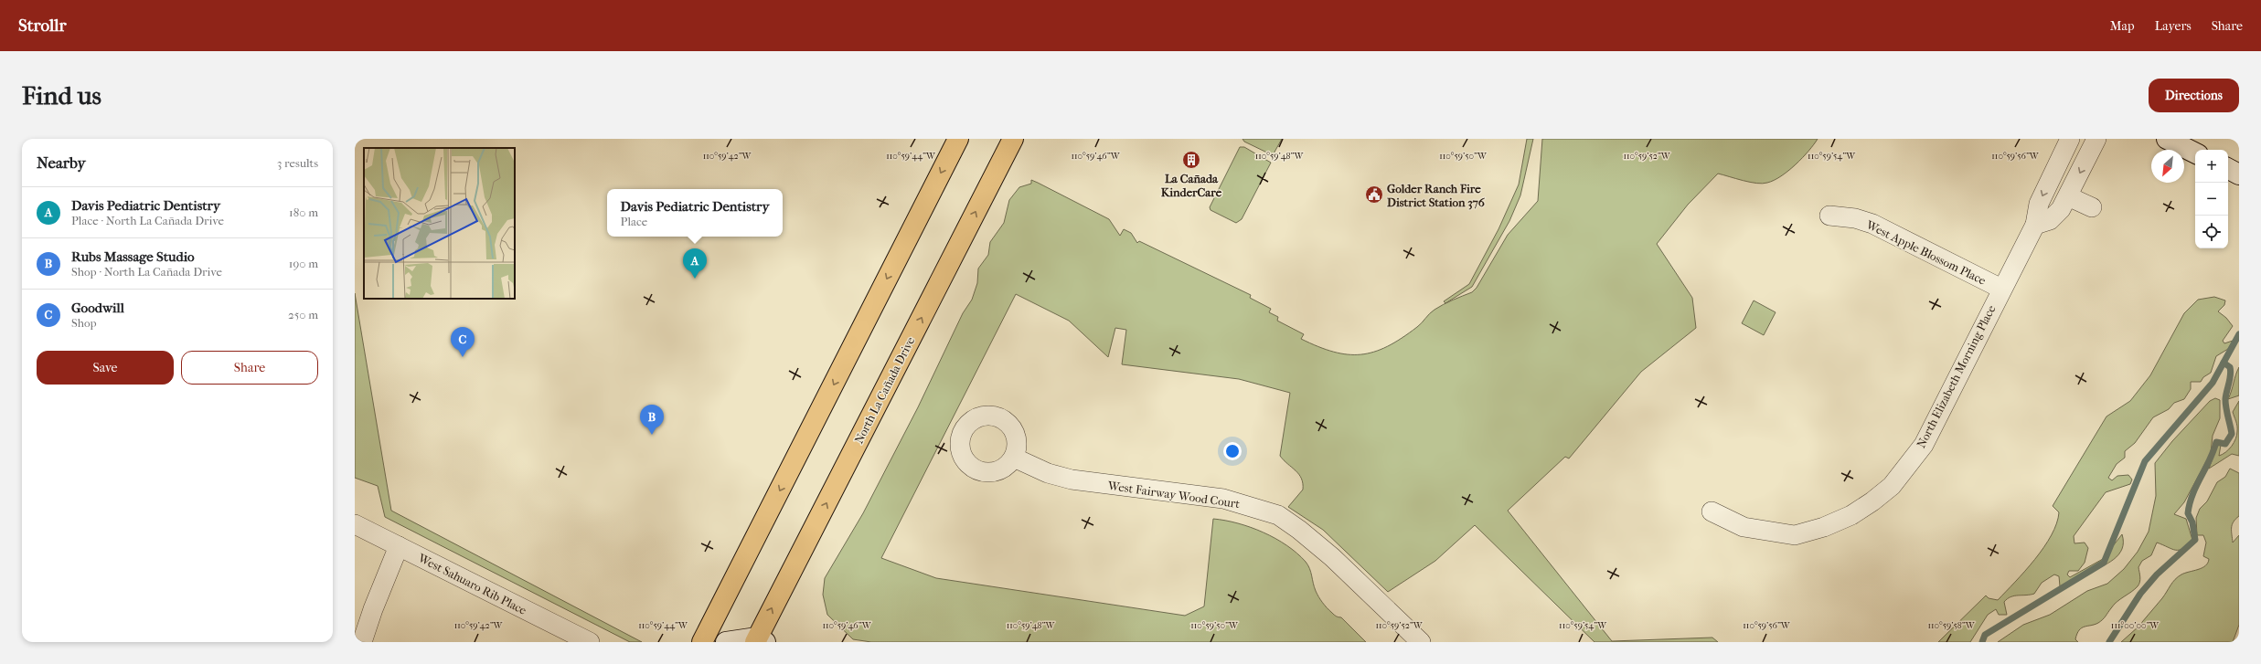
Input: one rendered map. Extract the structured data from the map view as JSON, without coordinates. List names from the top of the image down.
{
  "streets": {
    "main road": ["North La Cañada Drive"],
    "street": [
      "West Apple Blossom Place",
      "North Elizabeth Morning Place",
      "West Fairway Wood Court",
      "West Sahuaro Rib Place"
    ]
  },
  "crossings": [
    ["West Apple Blossom Place", "North Elizabeth Morning Place"]
  ],
  "places": {
    "building": ["La Cañada KinderCare"],
    "public building": ["Golder Ranch Fire District Station 376"]
  },
  "north": "bottom left",
  "page": {
    "header": "Strollr",
    "nav": ["Map", "Layers", "Share"],
    "buttons": [
      "Directions",
      ["Save", "Share"]
    ],
    "title": "Find us",
    "heading": ["Nearby", "3 results"],
    "map_buttons": ["+", "−"],
    "list": [
      {
        "mark": "A",
        "name": "Davis Pediatric Dentistry",
        "note": "Place · North La Cañada Drive",
        "value": "180 m"
      },
      {
        "mark": "B",
        "name": "Rubs Massage Studio",
        "note": "Shop · North La Cañada Drive",
        "value": "190 m"
      },
      {
        "mark": "C",
        "name": "Goodwill",
        "note": "Shop",
        "value": "250 m"
      }
    ],
    "popup": ["Davis Pediatric Dentistry", "Place"],
    "pins": ["A", "C", "B"]
  },
  "coordinates": [
    "110°59'42\"W",
    "110°59'44\"W",
    "110°59'46\"W",
    "110°59'48\"W",
    "110°59'50\"W",
    "110°59'52\"W",
    "110°59'54\"W",
    "110°59'56\"W",
    "110°59'58\"W",
    "111°00'00\"W"
  ]
}
